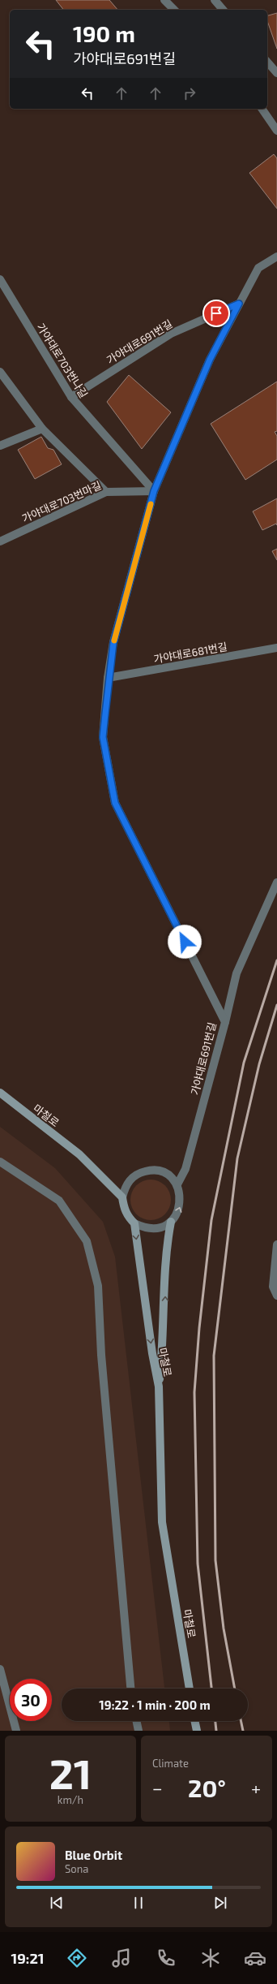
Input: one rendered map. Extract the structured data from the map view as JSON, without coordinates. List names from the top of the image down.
{
  "streets": {
    "main road": ["마철로"],
    "street": [
      "가야대로691번길",
      "가야대로703번나길",
      "가야대로703번마길",
      "가야대로681번길"
    ]
  },
  "crossings": [
    ["가야대로691번길", "가야대로703번나길"],
    ["가야대로691번길", "가야대로703번마길"],
    ["가야대로691번길", "가야대로681번길"],
    ["가야대로691번길", "마철로"],
    ["가야대로703번나길", "가야대로703번마길"]
  ],
  "page": {
    "turn": ["190 m", "가야대로691번길"],
    "limit": "30",
    "trip": "19:22 · 1 min · 200 m",
    "tile": [
      ["21", "km/h"],
      "Climate"
    ],
    "heat": ["−", "20°", "+"],
    "song": ["Blue Orbit", "Sona"],
    "tabs": "19:21"
  }
}
